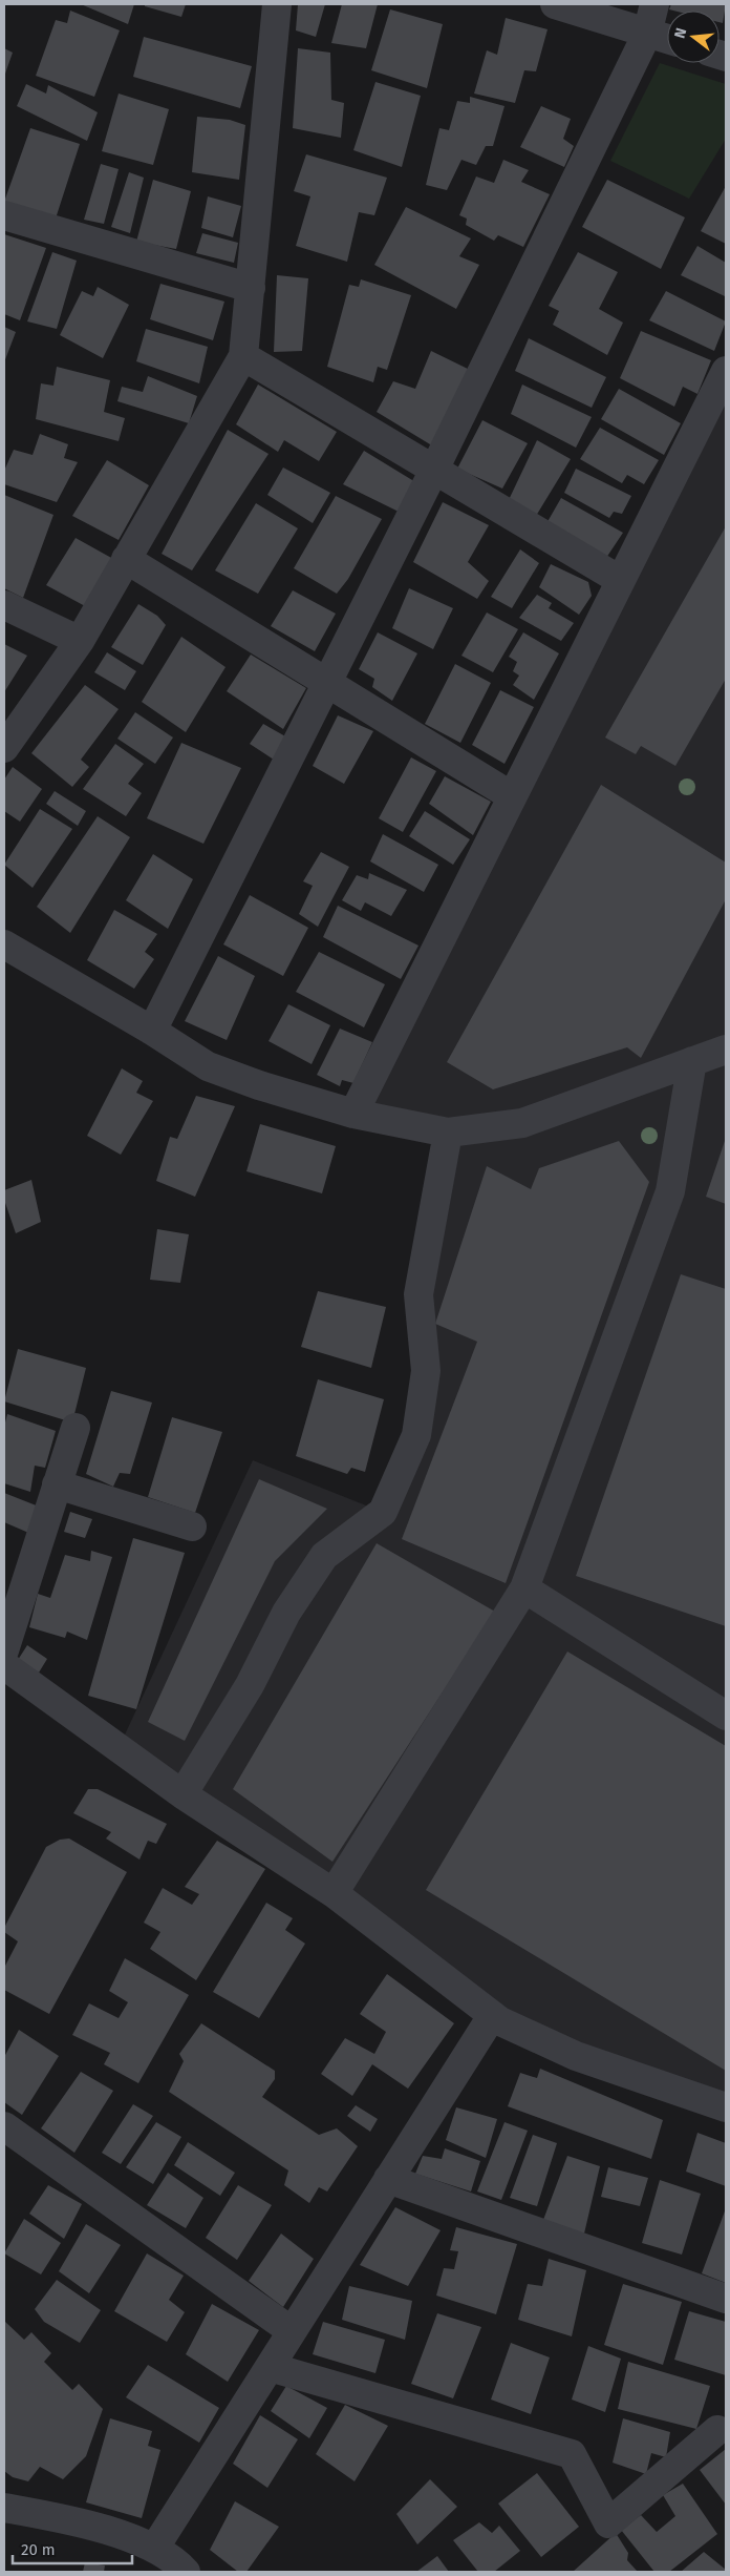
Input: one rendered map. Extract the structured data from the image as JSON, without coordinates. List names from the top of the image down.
{
  "scale_bar": "20 m",
  "north": "left"
}
